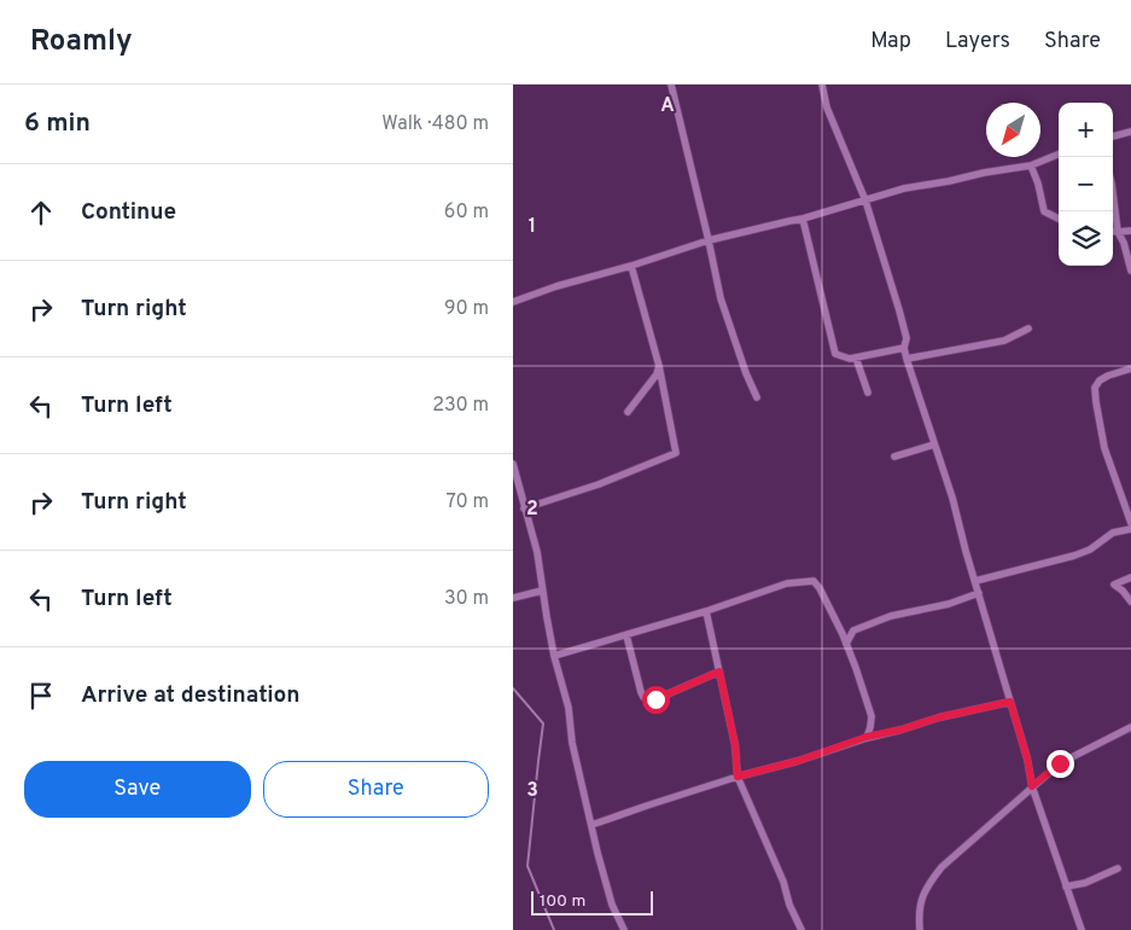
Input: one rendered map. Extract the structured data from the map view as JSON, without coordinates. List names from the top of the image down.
{
  "scale_bar": "100 m",
  "north": "bottom left",
  "page": {
    "header": "Roamly",
    "nav": ["Map", "Layers", "Share"],
    "heading": ["6 min", "Walk · 480 m"],
    "map_buttons": ["+", "−"],
    "list": [
      ["Continue", "60 m"],
      ["Turn right", "90 m"],
      ["Turn left", "230 m"],
      ["Turn right", "70 m"],
      ["Turn left", "30 m"],
      "Arrive at destination"
    ],
    "buttons": ["Save", "Share"],
    "scale": "100 m"
  },
  "grid": {
    "columns": ["A"],
    "rows": ["1", "2", "3"]
  }
}
